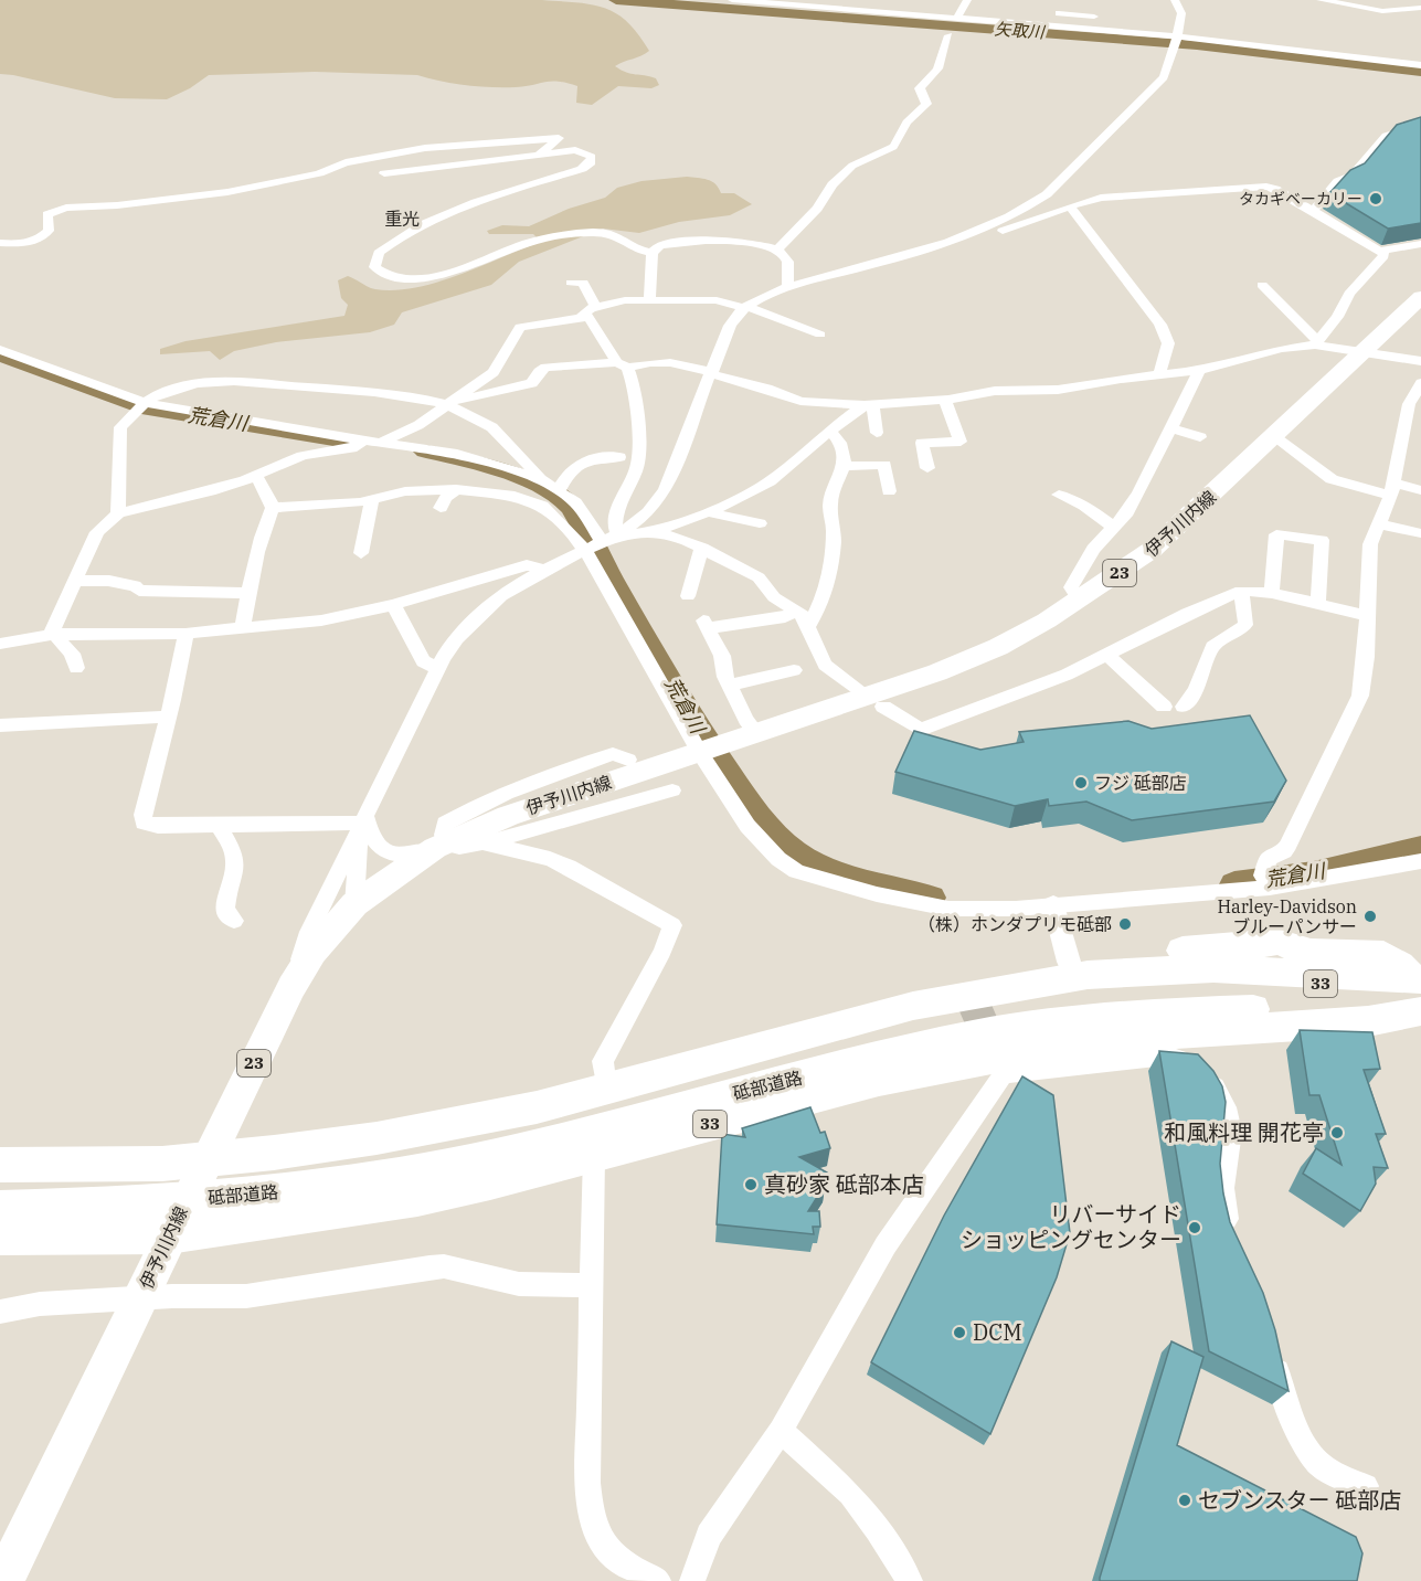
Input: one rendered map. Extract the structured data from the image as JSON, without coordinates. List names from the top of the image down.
{
  "streets": {
    "highway": ["33", "砥部道路"],
    "main road": ["伊予川内線", "23"]
  },
  "crossings": [
    ["伊予川内線", "33"],
    ["33", "砥部道路"]
  ],
  "districts": ["重光"],
  "water": ["矢取川", "荒倉川"],
  "places": [
    "タカギベーカリー",
    "フジ 砥部店",
    "Harley-Davidson ブルーパンサー",
    "（株）ホンダプリモ砥部",
    "和風料理 開花亭",
    "真砂家 砥部本店",
    "リバーサイド ショッピングセンター",
    "DCM",
    "セブンスター 砥部店"
  ]
}
